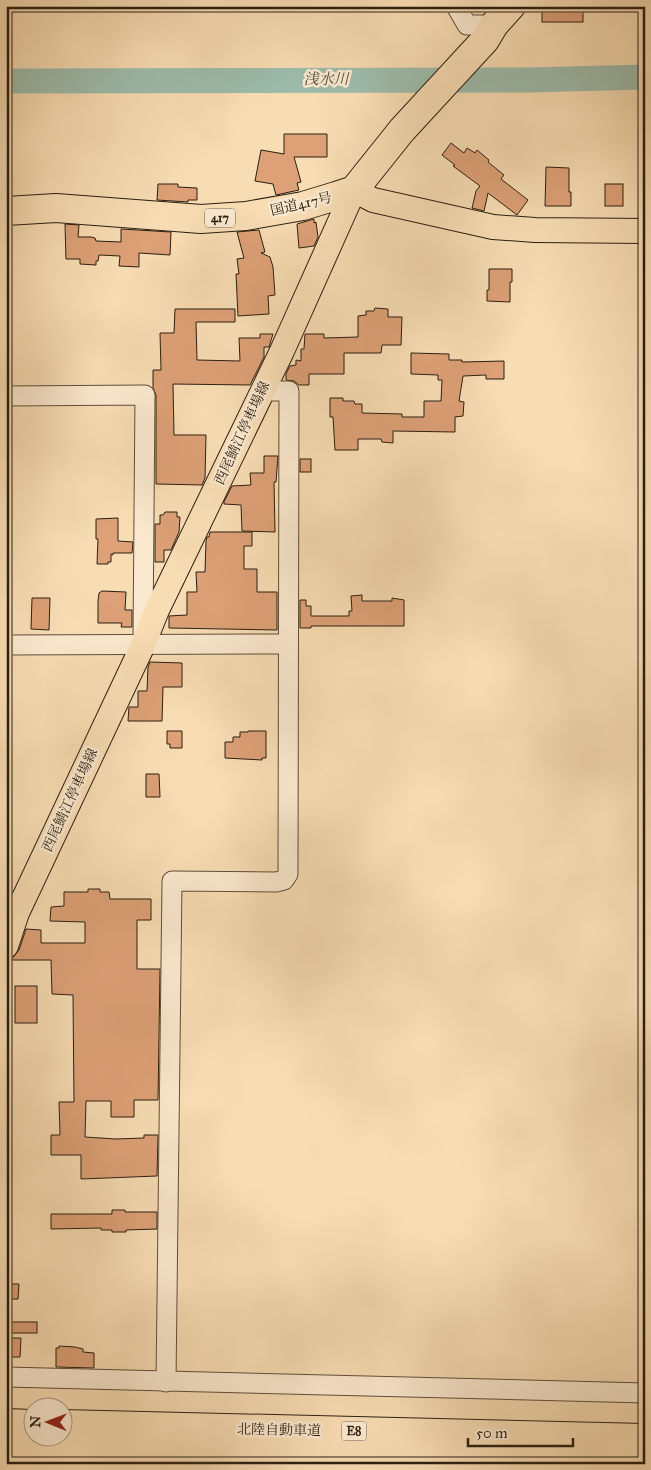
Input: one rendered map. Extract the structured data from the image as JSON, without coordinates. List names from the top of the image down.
{
  "streets": {
    "highway": [
      "国道417号",
      "417",
      "北陸自動車道",
      "E8"
    ],
    "main road": ["西尾鯖江停車場線"]
  },
  "crossings": [
    ["国道417号", "西尾鯖江停車場線"]
  ],
  "water": ["浅水川"],
  "scale_bar": "50 m",
  "north": "left"
}
